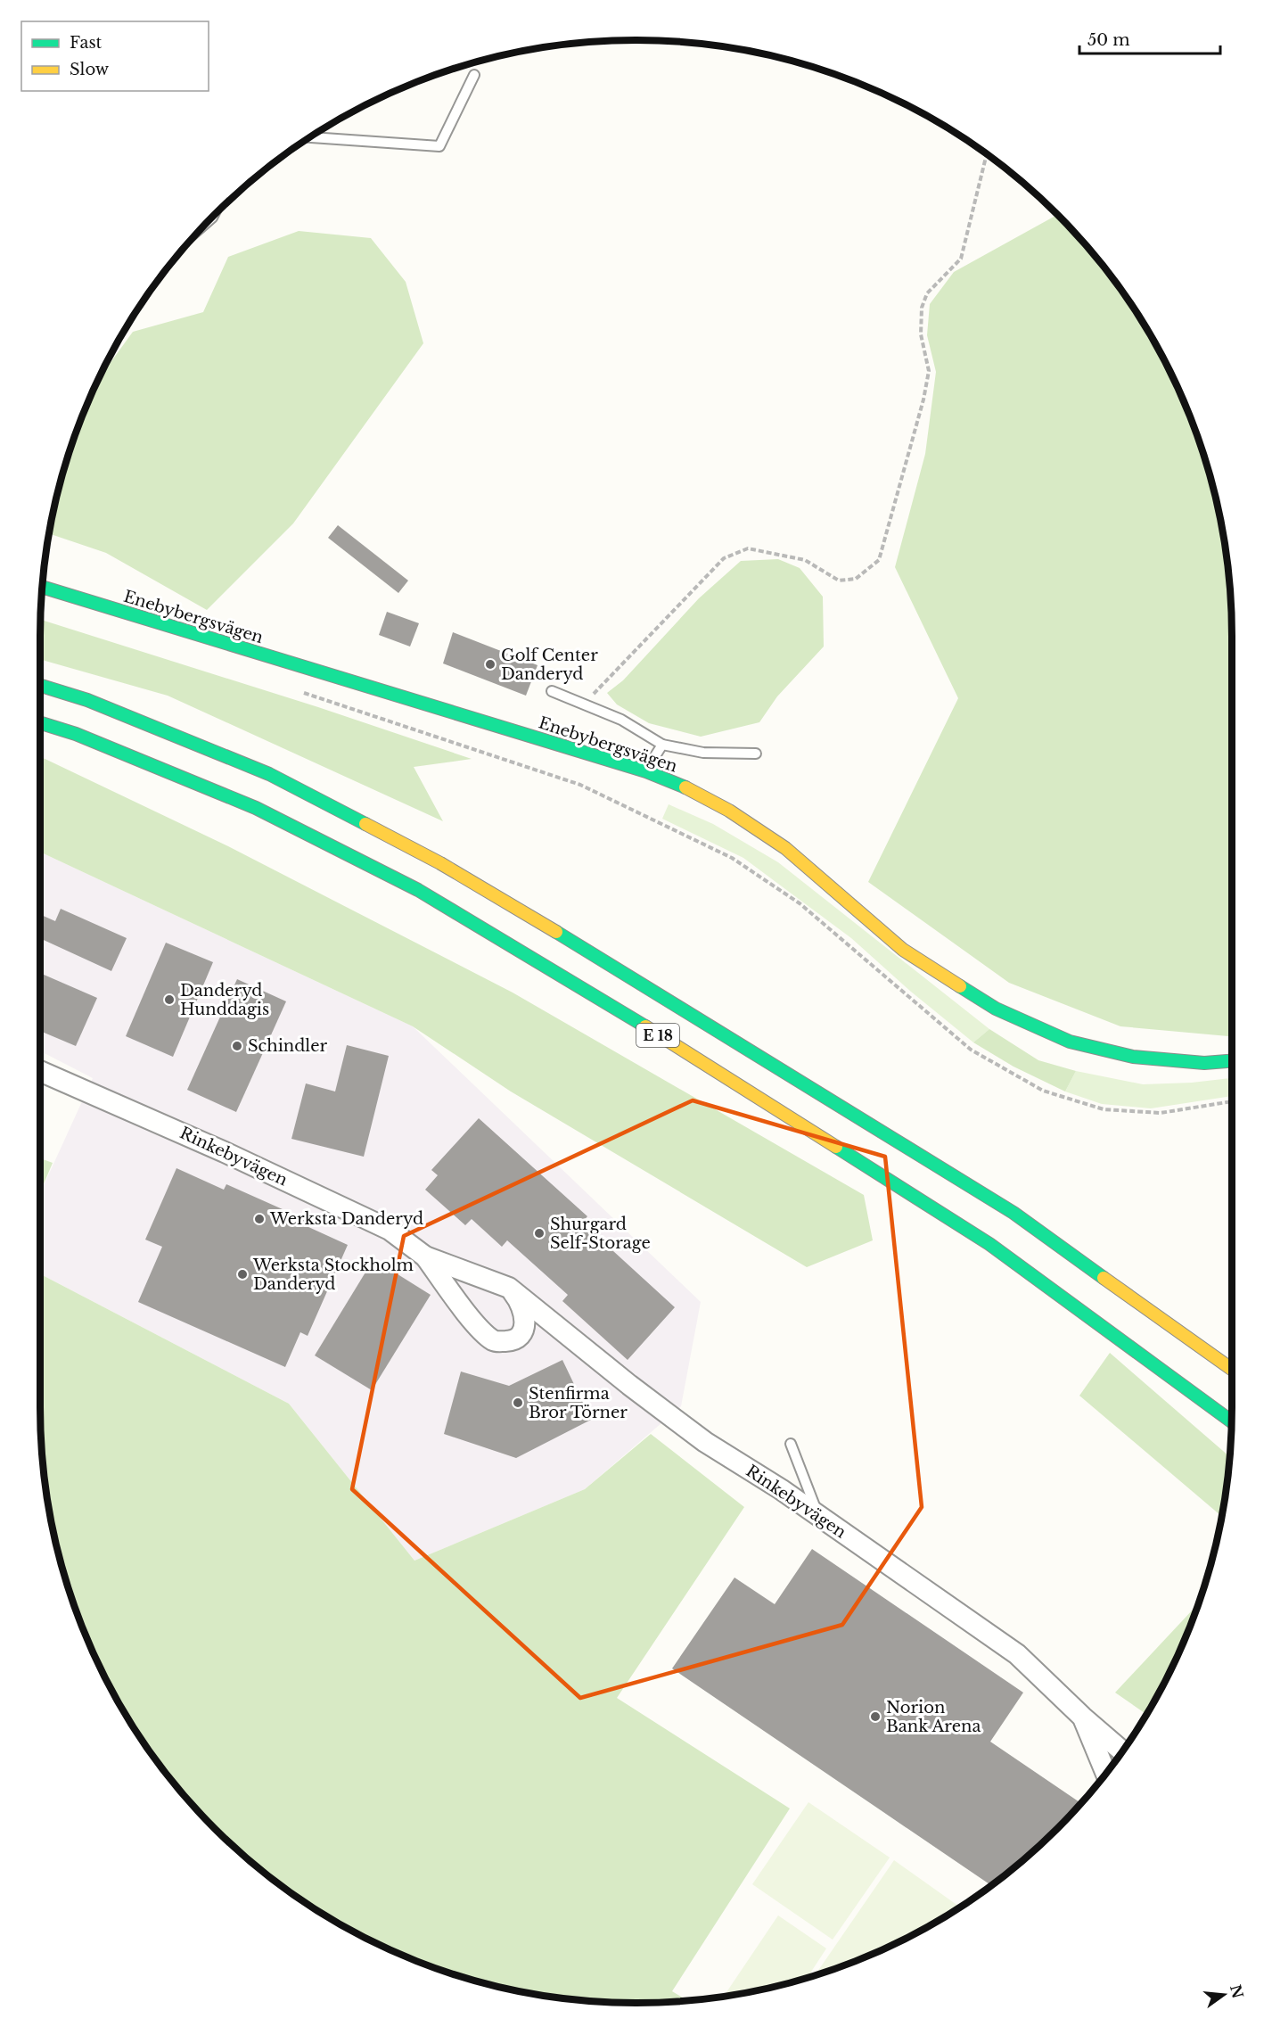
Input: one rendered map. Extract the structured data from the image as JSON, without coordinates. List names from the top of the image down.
{
  "streets": {
    "main road": ["Enebybergsvägen", "E 18"],
    "street": ["Rinkebyvägen"]
  },
  "places": [
    "Golf Center Danderyd",
    "Danderyd Hunddagis",
    "Schindler",
    "Werksta Danderyd",
    "Shurgard Self-Storage",
    "Werksta Stockholm Danderyd",
    "Stenfirma Bror Törner",
    "Norion Bank Arena"
  ],
  "legend": ["Fast", "Slow"],
  "scale_bar": "50 m",
  "north": "right"
}
